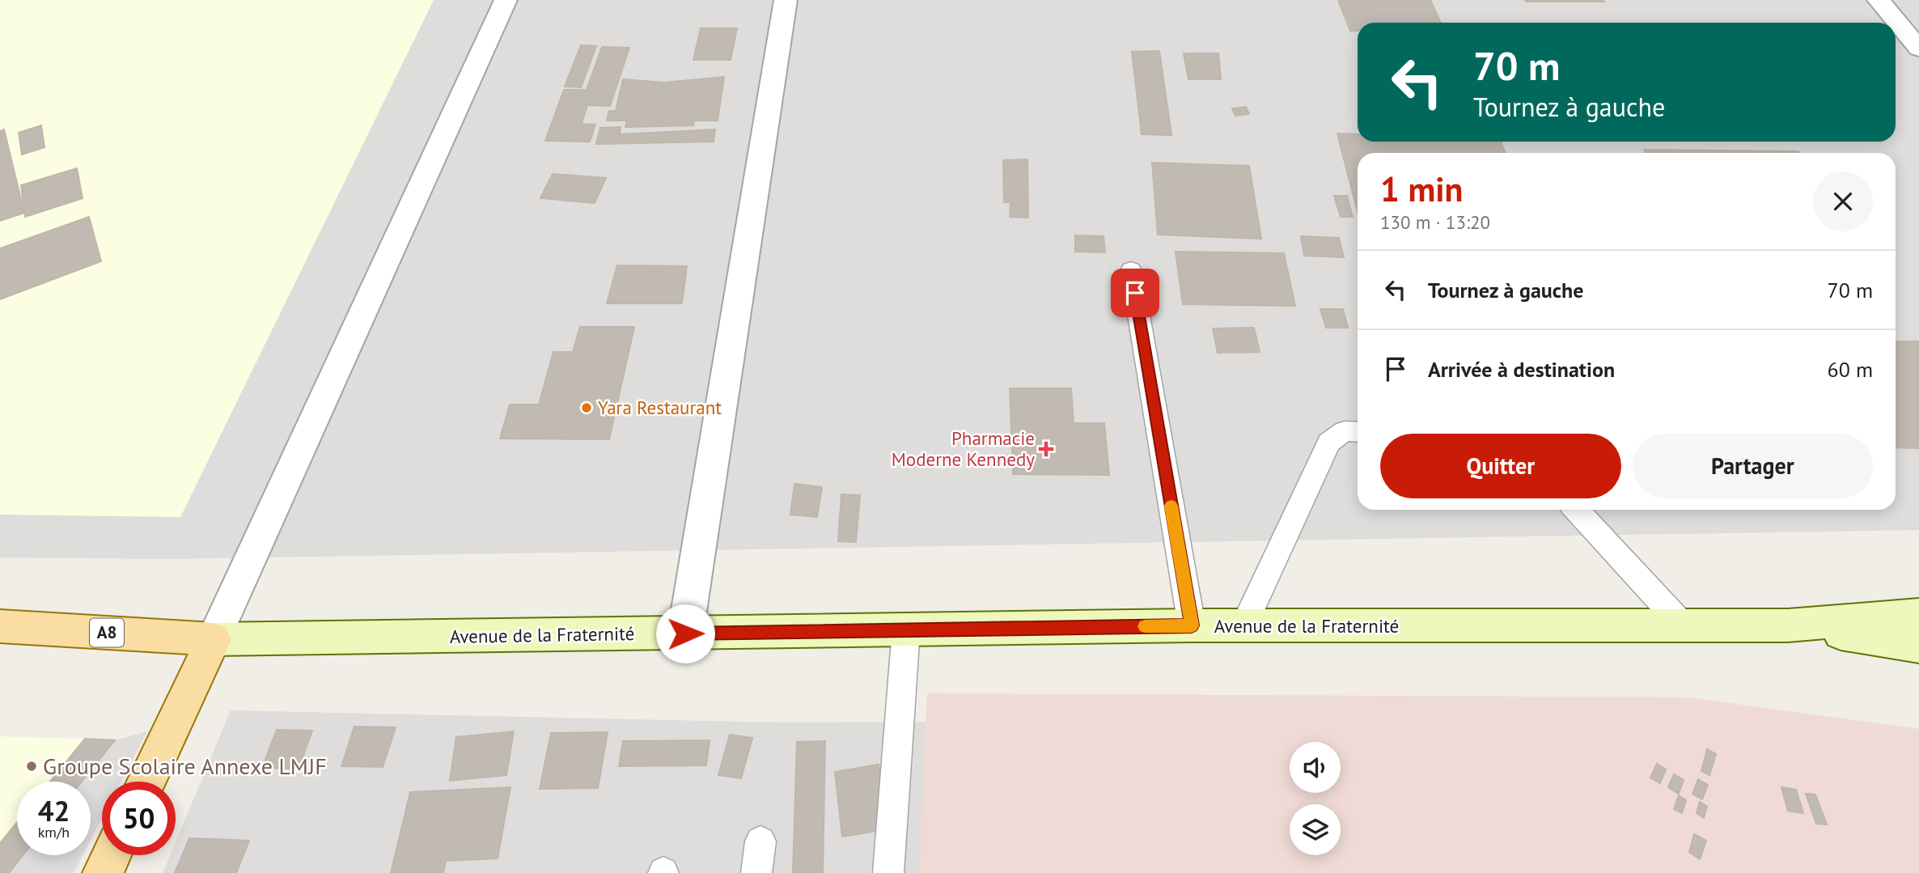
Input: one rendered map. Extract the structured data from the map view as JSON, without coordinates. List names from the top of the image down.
{
  "streets": {
    "main road": ["Avenue de la Fraternité", "A8"]
  },
  "crossings": [
    ["Avenue de la Fraternité", "A8"]
  ],
  "places": {
    "other": ["Yara Restaurant", "Groupe Scolaire Annexe LMJF"],
    "health": ["Pharmacie Moderne Kennedy"]
  },
  "page": {
    "turn": ["70 m", "Tournez à gauche"],
    "heading": ["1 min", "130 m · 13:20"],
    "list": [
      {
        "name": "Tournez à gauche",
        "value": "70 m"
      },
      {
        "name": "Arrivée à destination",
        "value": "60 m"
      }
    ],
    "buttons": ["Quitter", "Partager"],
    "speed": "42 km/h",
    "limit": "50"
  }
}
